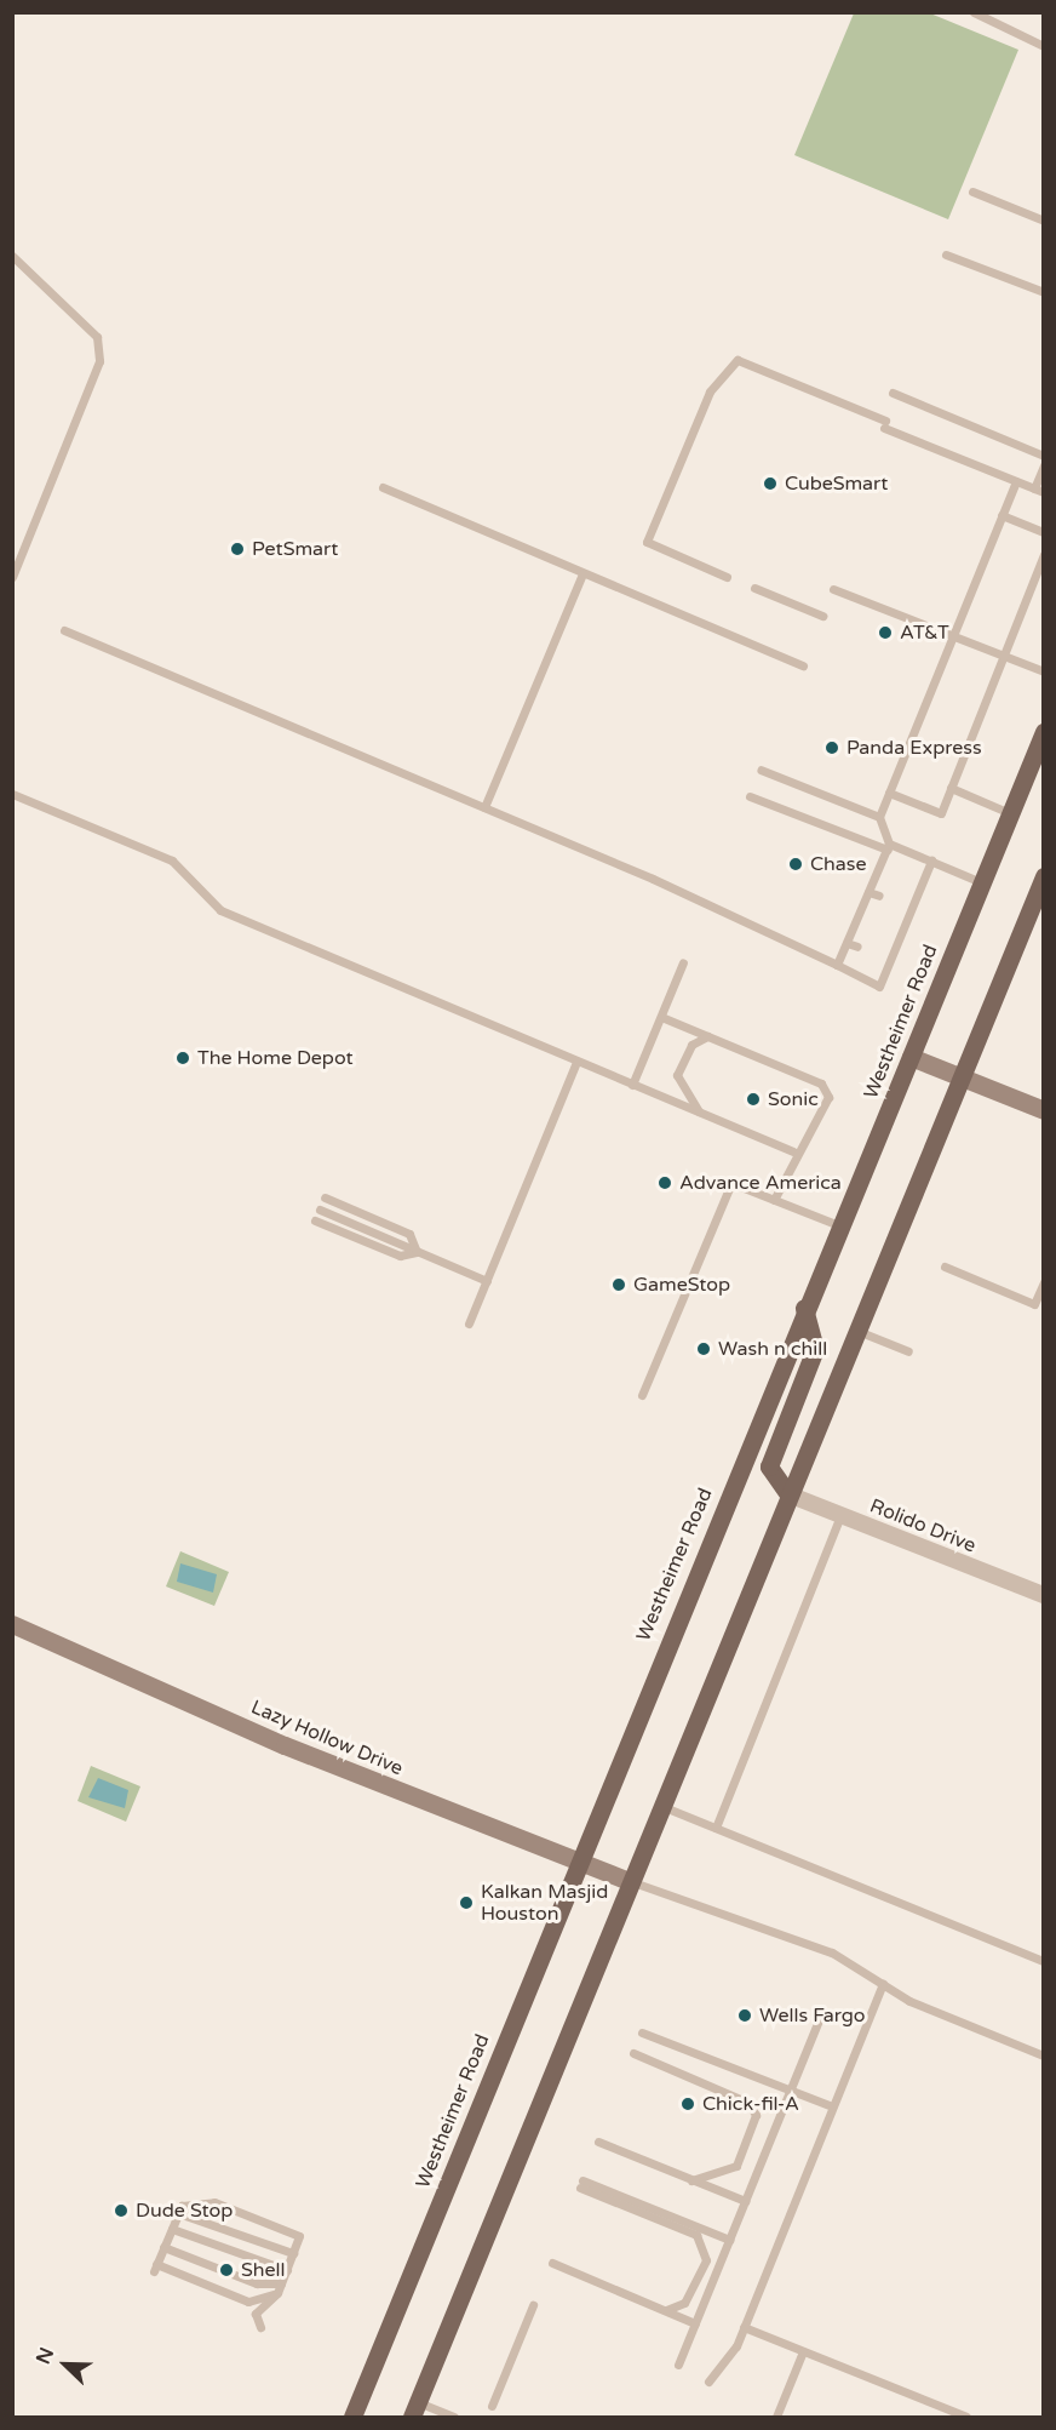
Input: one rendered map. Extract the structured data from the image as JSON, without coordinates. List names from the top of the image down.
{
  "streets": {
    "main road": ["Westheimer Road"],
    "street": ["Rolido Drive", "Lazy Hollow Drive"]
  },
  "crossings": [
    ["Westheimer Road", "Lazy Hollow Drive"]
  ],
  "places": [
    "CubeSmart",
    "PetSmart",
    "AT&T",
    "Panda Express",
    "Chase",
    "The Home Depot",
    "Sonic",
    "Advance America",
    "GameStop",
    "Wash n chill",
    "Kalkan Masjid Houston",
    "Wells Fargo",
    "Chick-fil-A",
    "Dude Stop",
    "Shell"
  ],
  "north": "top left"
}
